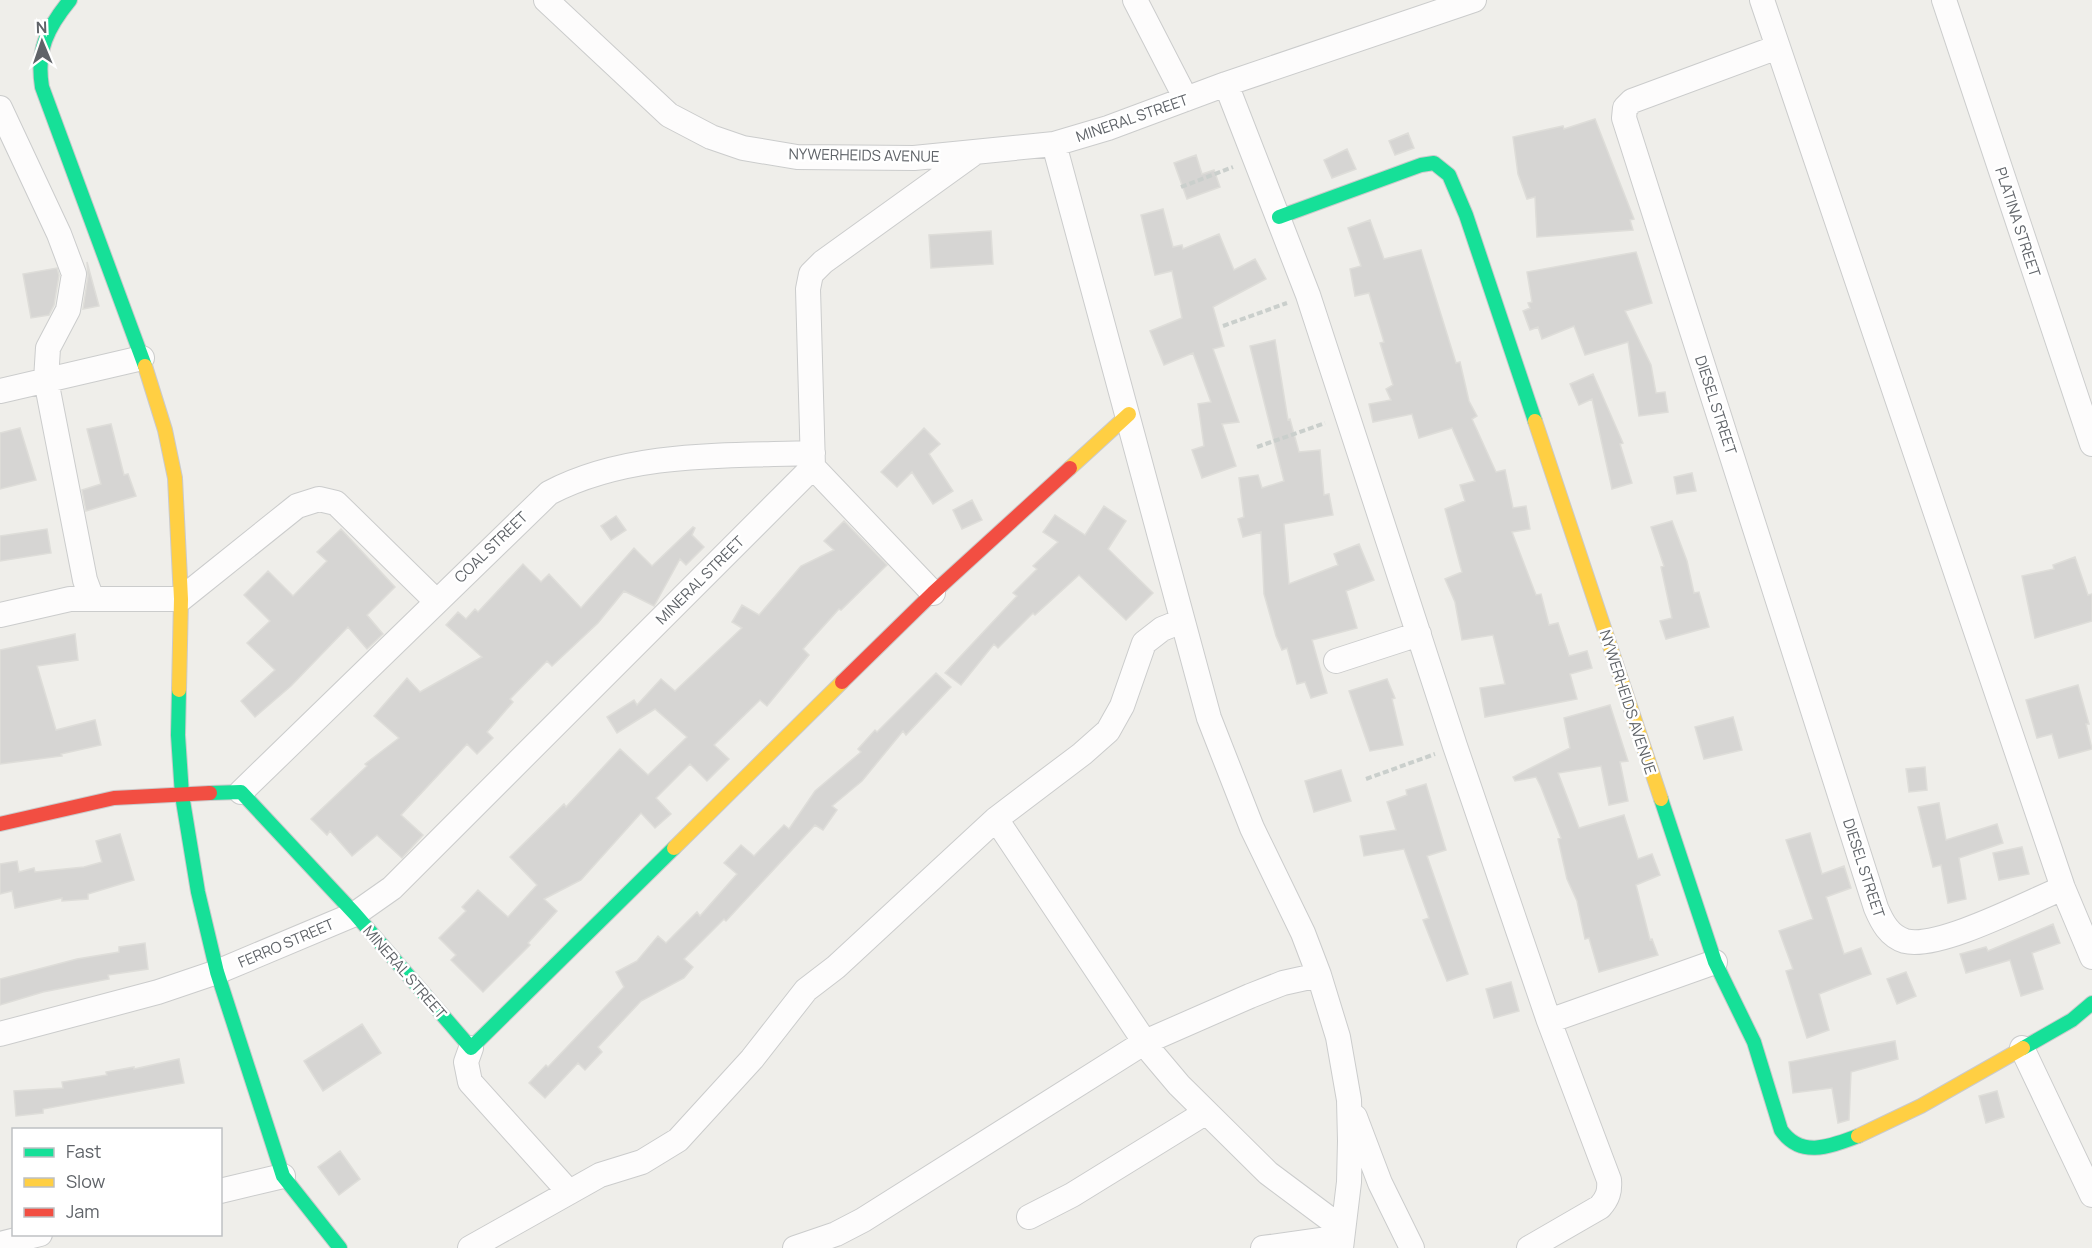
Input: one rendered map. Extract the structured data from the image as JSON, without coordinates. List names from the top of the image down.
{
  "streets": {
    "street": [
      "MINERAL STREET",
      "NYWERHEIDS AVENUE",
      "PLATINA STREET",
      "DIESEL STREET",
      "COAL STREET",
      "FERRO STREET"
    ]
  },
  "crossings": [
    ["MINERAL STREET", "NYWERHEIDS AVENUE"],
    ["MINERAL STREET", "COAL STREET"],
    ["MINERAL STREET", "FERRO STREET"],
    ["COAL STREET", "FERRO STREET"]
  ],
  "legend": ["Fast", "Slow", "Jam"],
  "north": "top"
}
